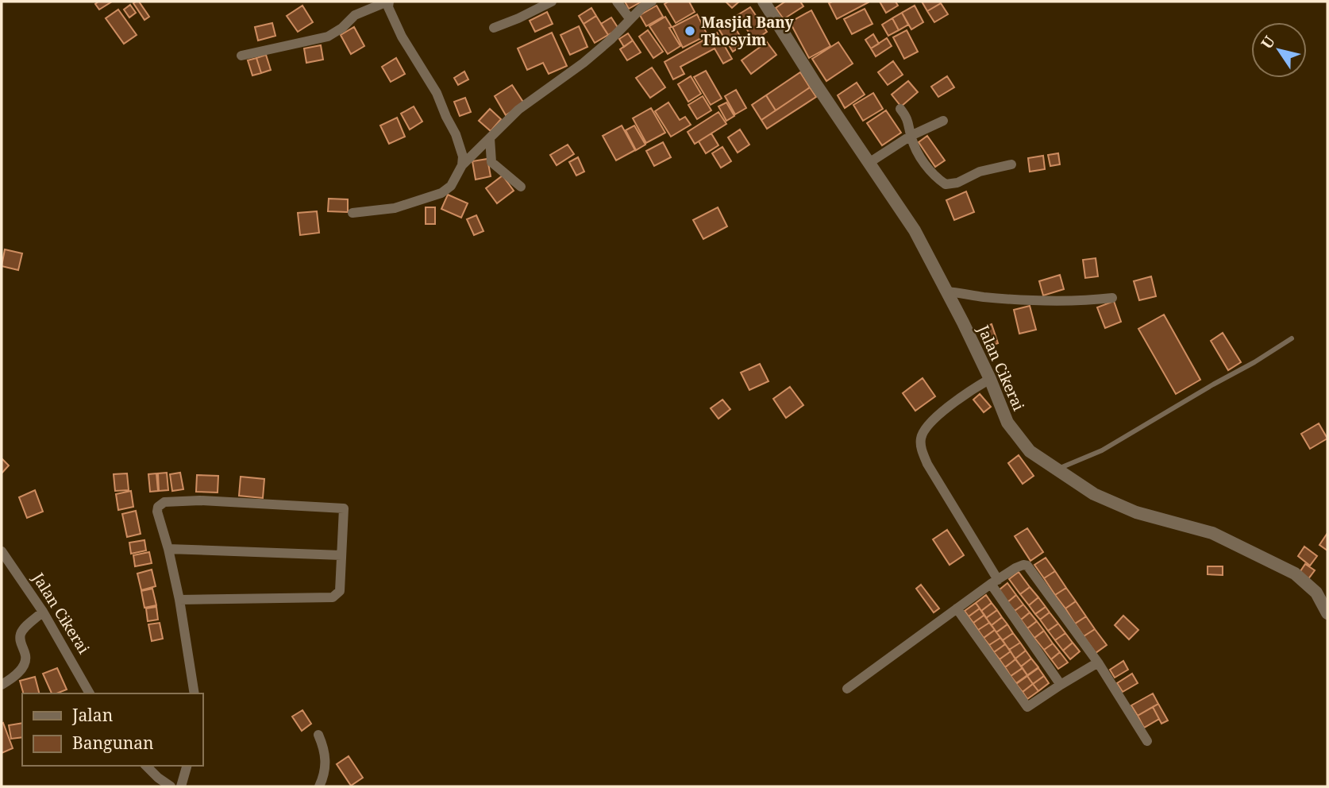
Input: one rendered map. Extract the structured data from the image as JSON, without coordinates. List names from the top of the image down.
{
  "streets": {
    "street": ["Jalan Cikerai"]
  },
  "places": ["Masjid Bany Thosyim"],
  "legend": ["Jalan", "Bangunan"],
  "north": "top left"
}
